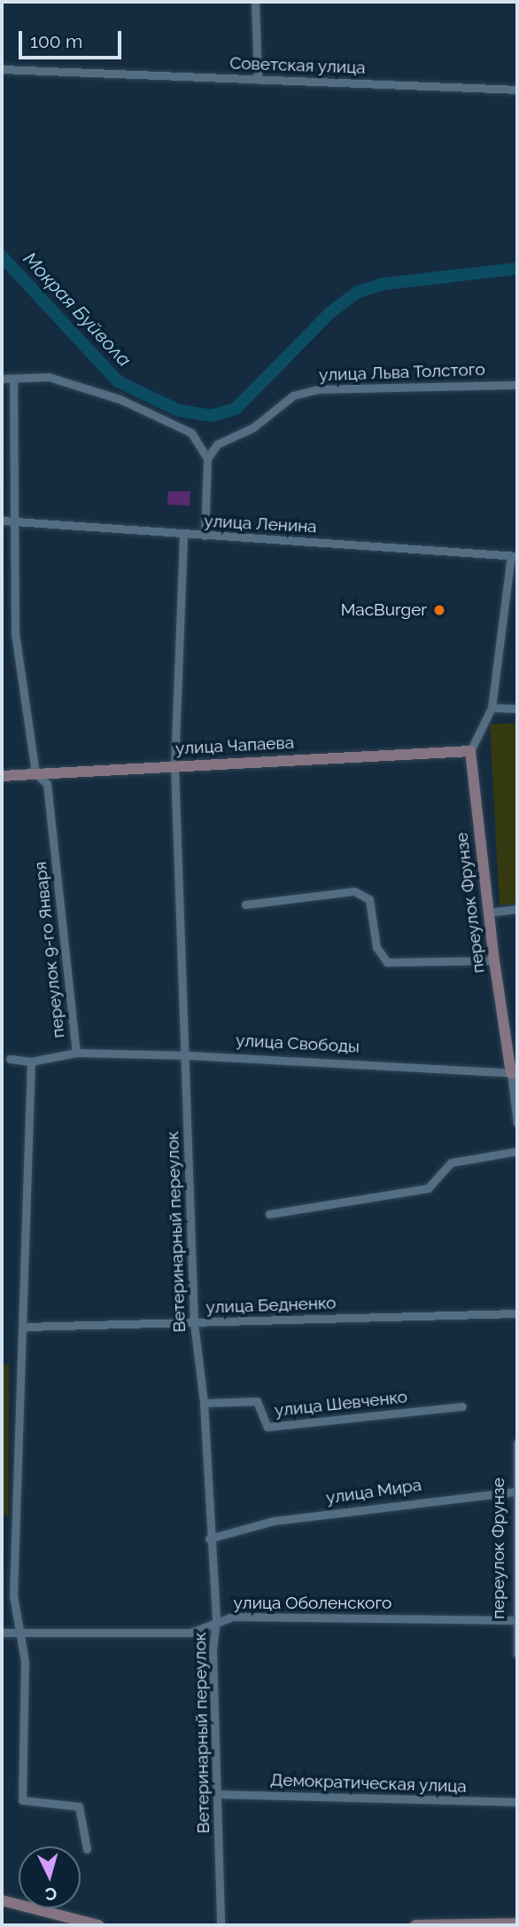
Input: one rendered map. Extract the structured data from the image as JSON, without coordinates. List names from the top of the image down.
{
  "streets": {
    "main road": ["улица Чапаева", "переулок Фрунзе"],
    "street": [
      "Советская улица",
      "улица Льва Толстого",
      "улица Ленина",
      "переулок 9-го Января",
      "улица Свободы",
      "Ветеринарный переулок",
      "улица Бедненко",
      "улица Шевченко",
      "улица Мира",
      "улица Оболенского",
      "Демократическая улица"
    ]
  },
  "crossings": [
    ["улица Ленина", "переулок 9-го Января"],
    ["улица Ленина", "Ветеринарный переулок"],
    ["улица Чапаева", "переулок Фрунзе"],
    ["улица Чапаева", "переулок 9-го Января"],
    ["улица Чапаева", "Ветеринарный переулок"],
    ["переулок Фрунзе", "улица Свободы"],
    ["переулок Фрунзе", "улица Мира"],
    ["переулок Фрунзе", "улица Оболенского"],
    ["переулок 9-го Января", "улица Свободы"],
    ["улица Свободы", "Ветеринарный переулок"],
    ["Ветеринарный переулок", "улица Бедненко"],
    ["Ветеринарный переулок", "улица Шевченко"],
    ["Ветеринарный переулок", "улица Мира"],
    ["Ветеринарный переулок", "улица Оболенского"],
    ["Ветеринарный переулок", "Демократическая улица"]
  ],
  "water": ["Мокрая Буйвола"],
  "places": ["MacBurger"],
  "scale_bar": "100 m",
  "north": "bottom"
}
